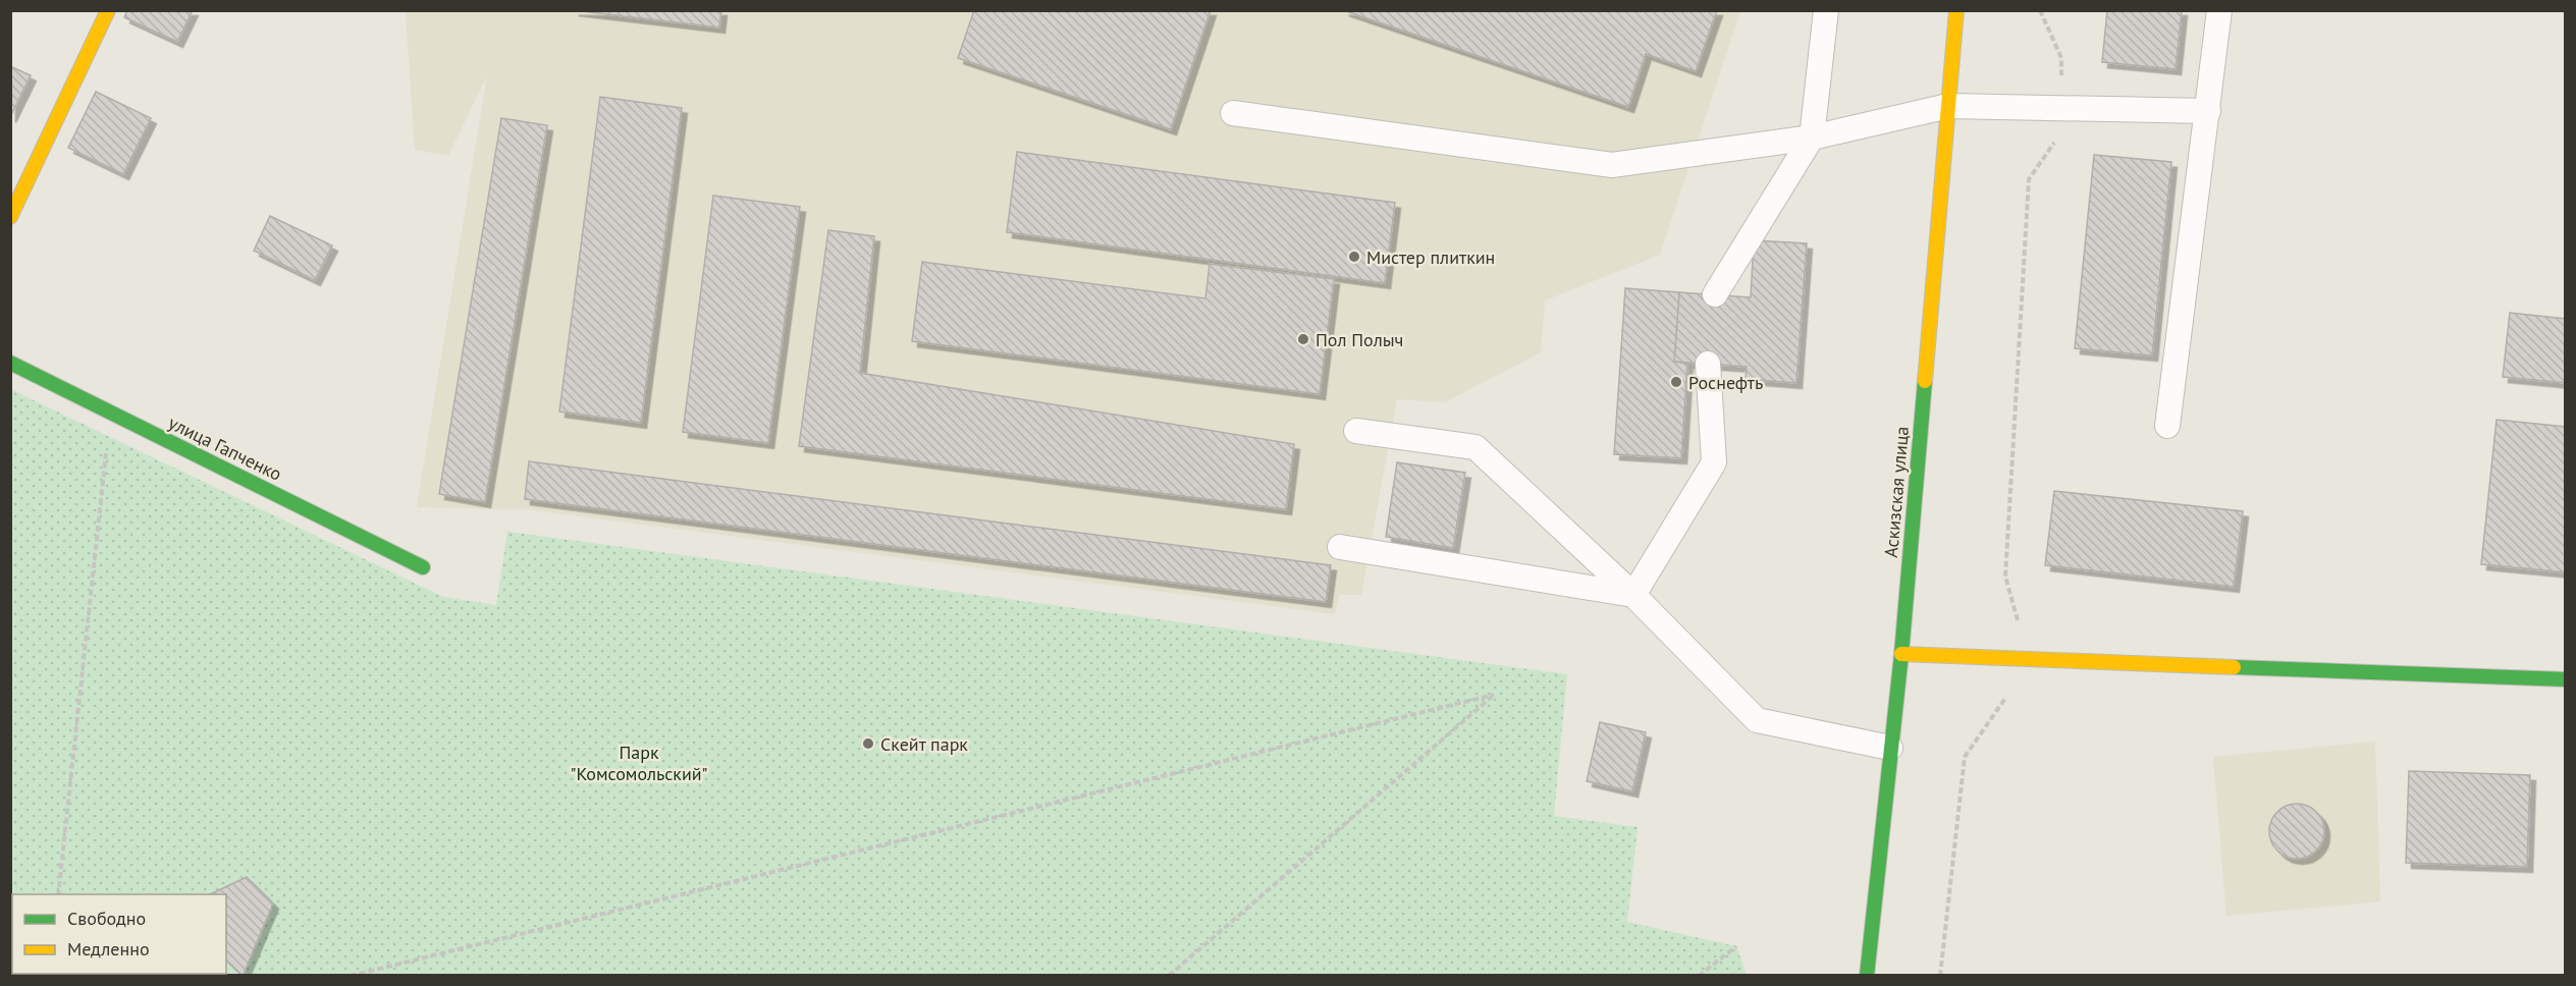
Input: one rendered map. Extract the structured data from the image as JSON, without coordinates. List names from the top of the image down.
{
  "streets": {
    "street": ["улица Гапченко", "Аскизская улица"]
  },
  "parks": ["Парк \"Комсомольский\""],
  "places": [
    "Мистер плиткин",
    "Пол Полыч",
    "Роснефть",
    "Скейт парк"
  ],
  "legend": ["Свободно", "Медленно"]
}
